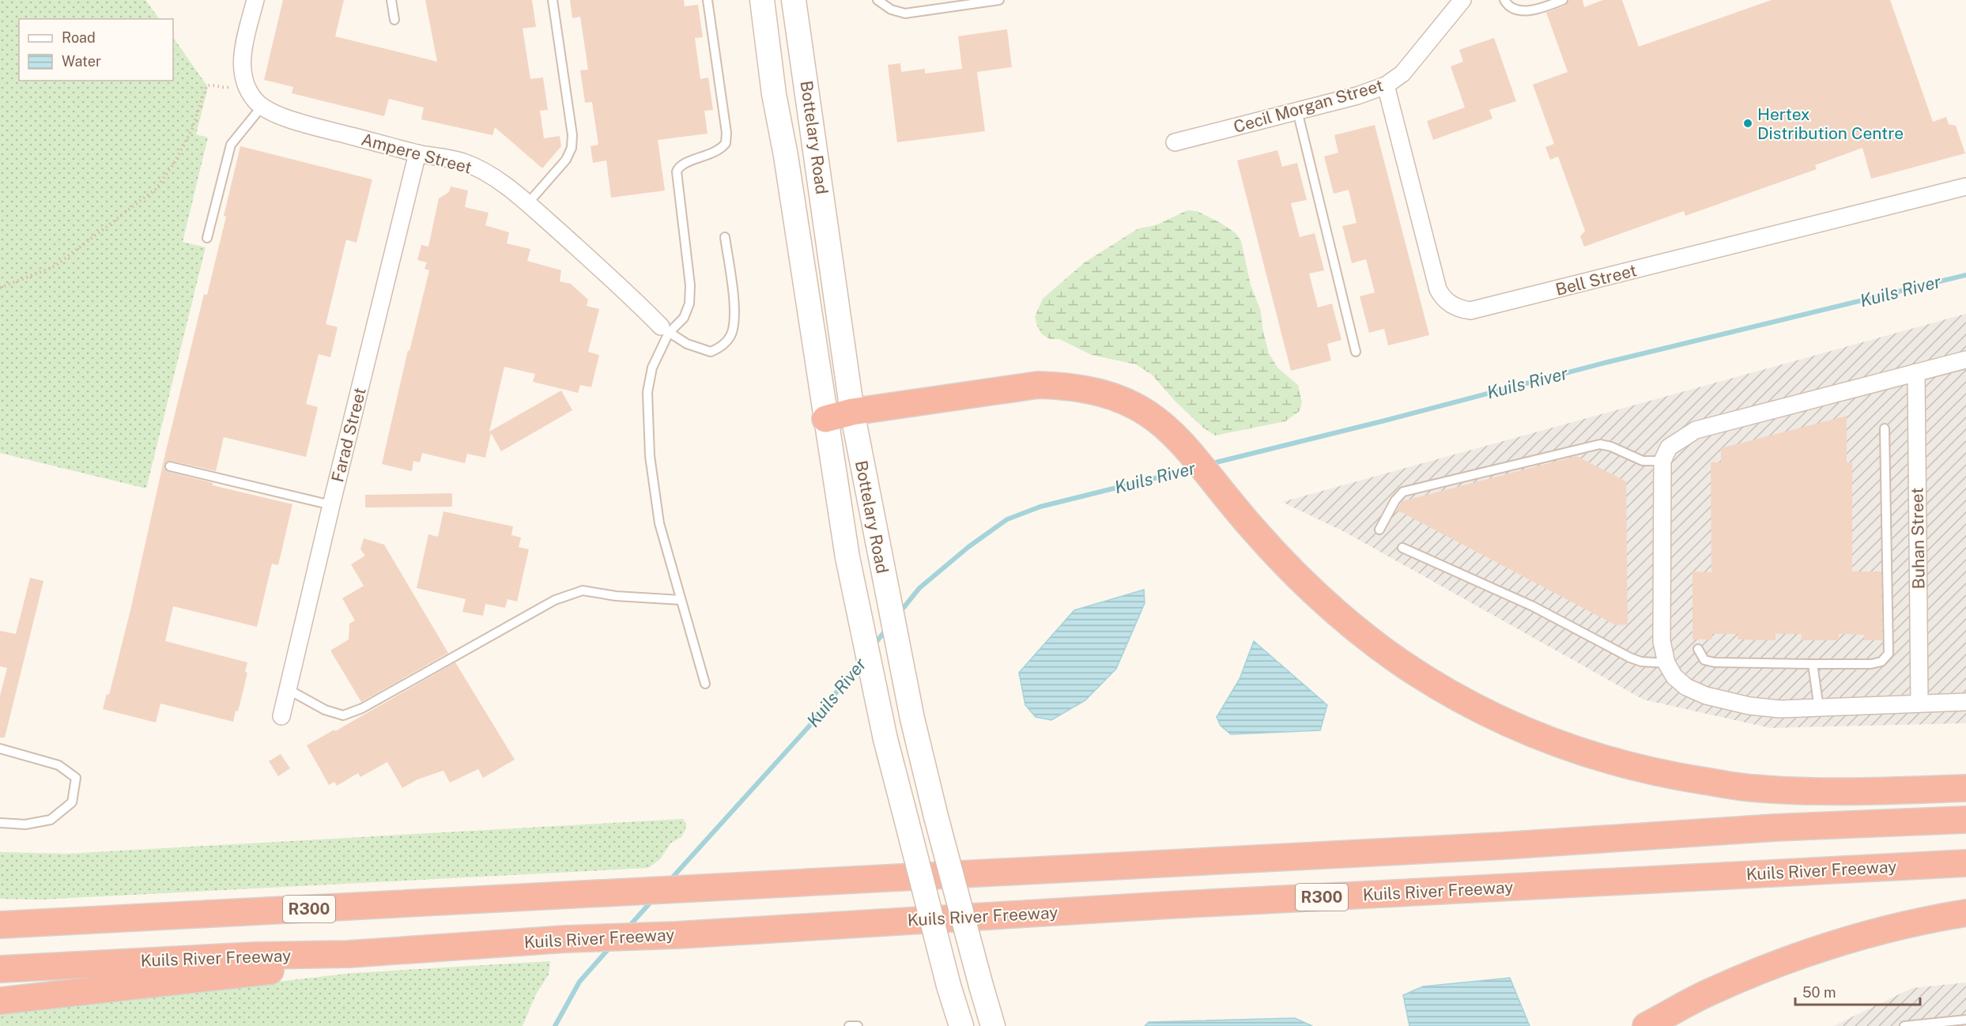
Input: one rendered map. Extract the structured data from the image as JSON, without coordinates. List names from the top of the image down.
{
  "streets": {
    "highway": ["Kuils River Freeway", "R300"],
    "main road": ["Bottelary Road"],
    "street": [
      "Cecil Morgan Street",
      "Ampere Street",
      "Bell Street",
      "Farad Street",
      "Buhan Street"
    ]
  },
  "crossings": [
    ["Cecil Morgan Street", "Bell Street"],
    ["Ampere Street", "Farad Street"]
  ],
  "water": ["Kuils River"],
  "places": ["Hertex Distribution Centre"],
  "legend": ["Road", "Water"],
  "scale_bar": "50 m"
}
